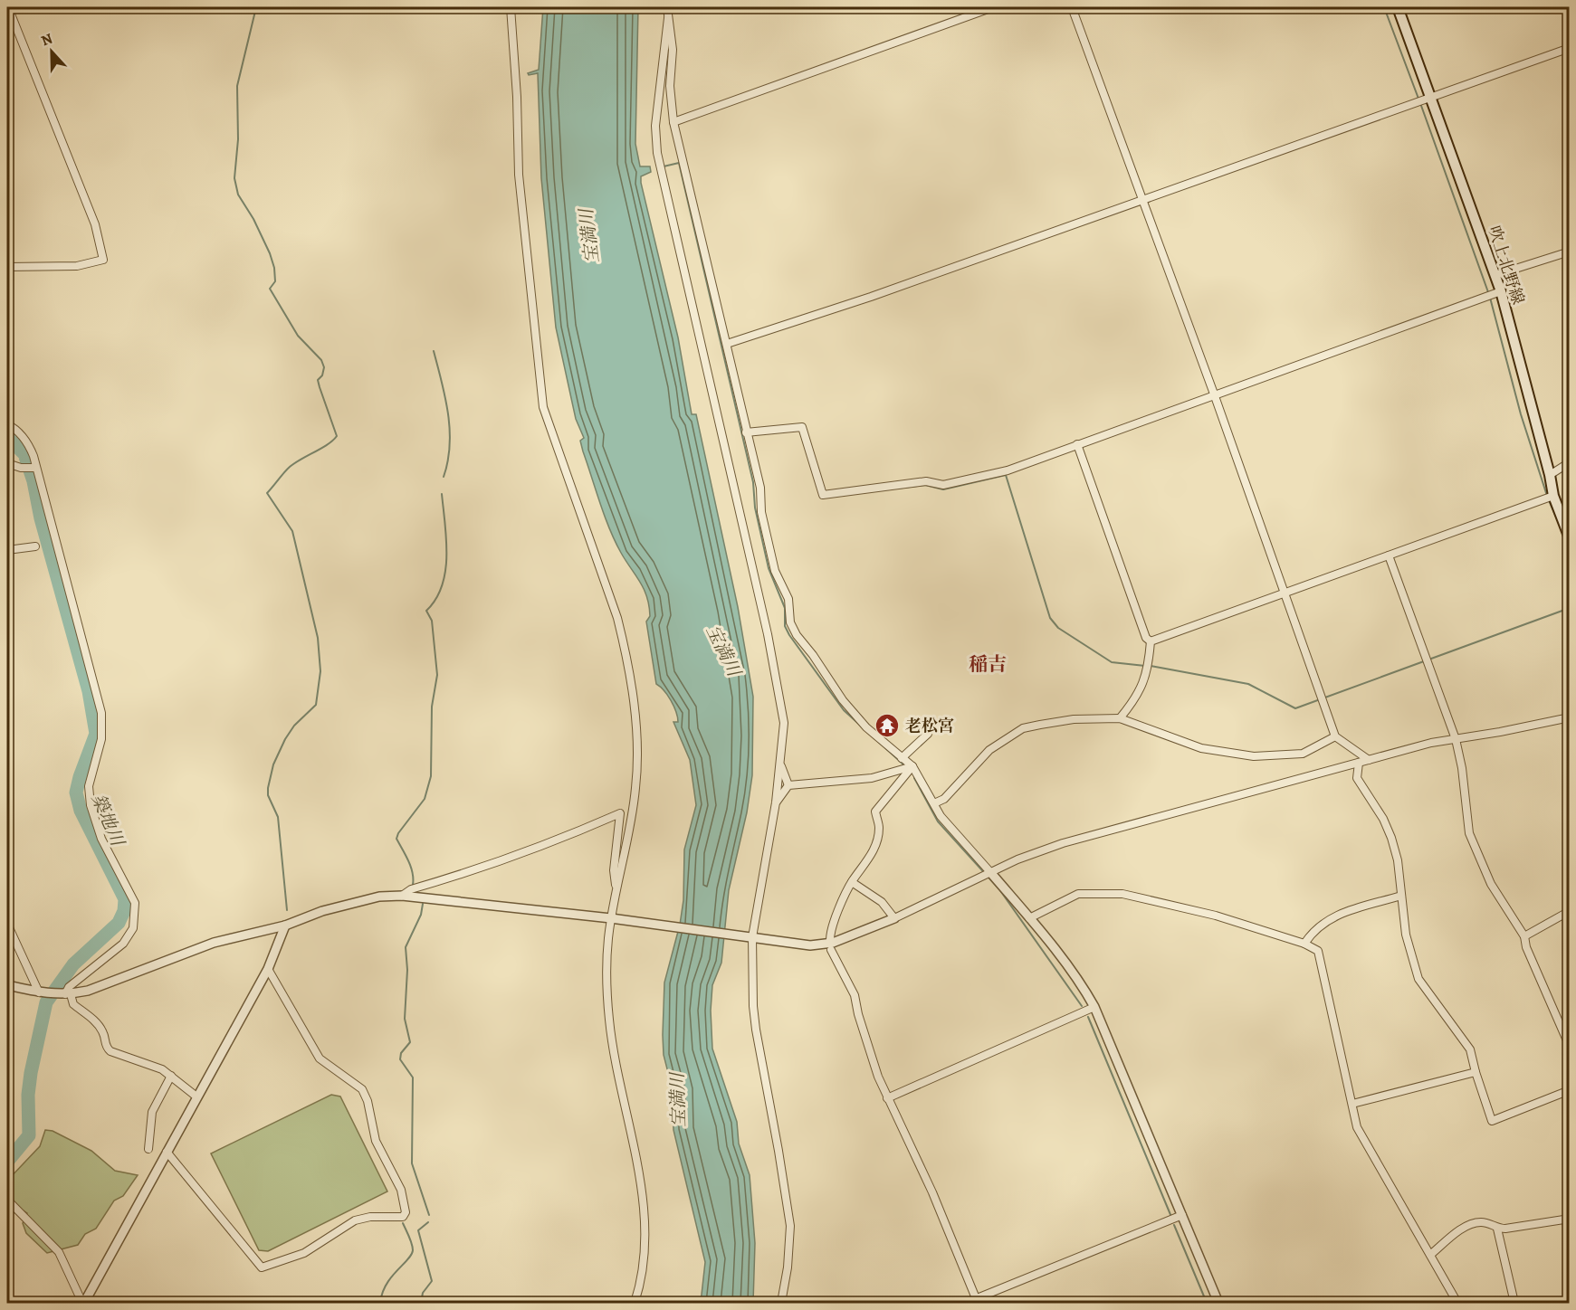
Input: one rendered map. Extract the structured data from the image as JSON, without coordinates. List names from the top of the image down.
{
  "streets": {
    "main road": ["吹上北野線"]
  },
  "districts": ["稲吉"],
  "water": ["宝満川", "築地川"],
  "places": {
    "temple": ["老松宮"]
  },
  "north": "top"
}
